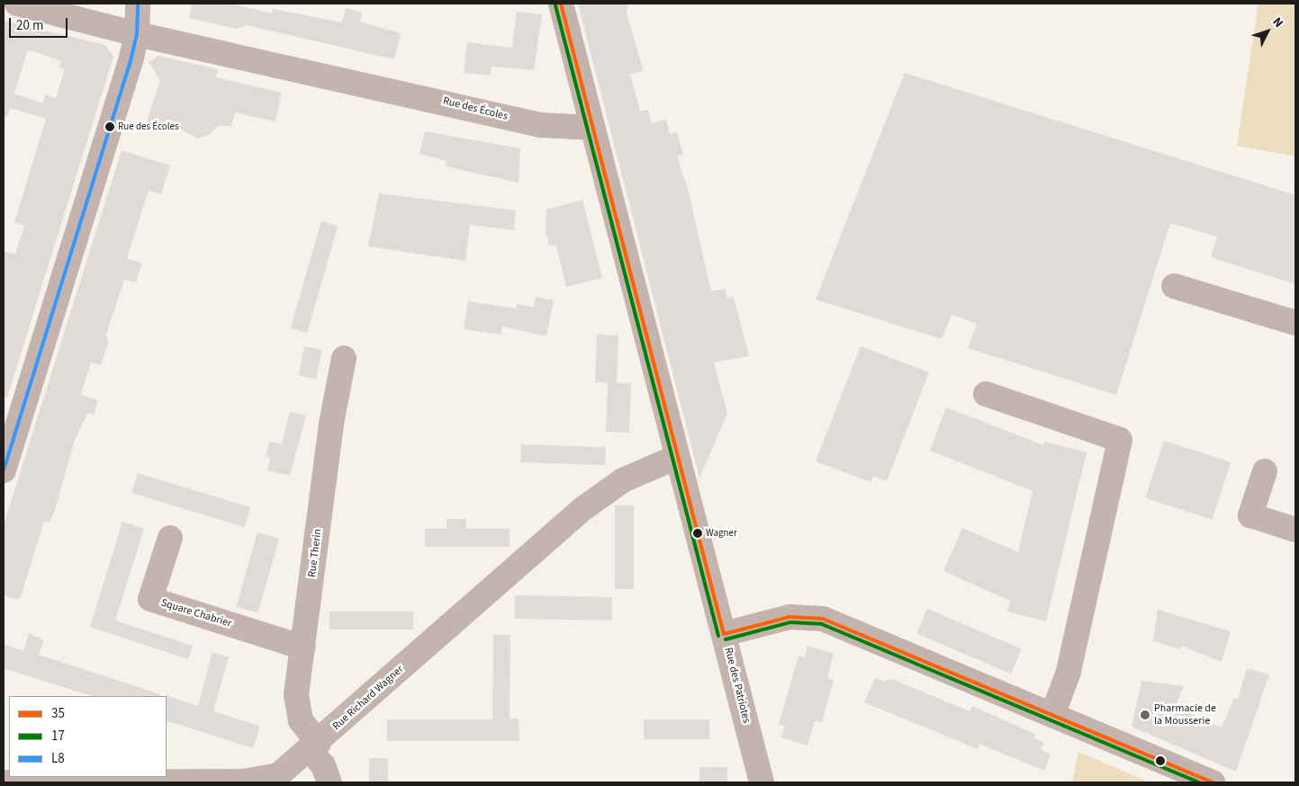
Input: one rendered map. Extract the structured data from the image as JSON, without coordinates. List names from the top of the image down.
{
  "streets": {
    "street": [
      "Rue des Écoles",
      "Rue Therin",
      "Square Chabrier",
      "Rue des Patriotes",
      "Rue Richard Wagner"
    ]
  },
  "crossings": [
    ["Rue des Écoles", "Rue des Patriotes"],
    ["Rue Therin", "Square Chabrier"],
    ["Rue Therin", "Rue Richard Wagner"],
    ["Rue des Patriotes", "Rue Richard Wagner"]
  ],
  "places": ["Rue des Écoles", "Wagner", "Pharmacie de la Mousserie"],
  "lines": ["transit line 35", "transit line L8", "transit line 17"],
  "legend": ["35", "17", "L8"],
  "scale_bar": "20 m",
  "north": "top right"
}
